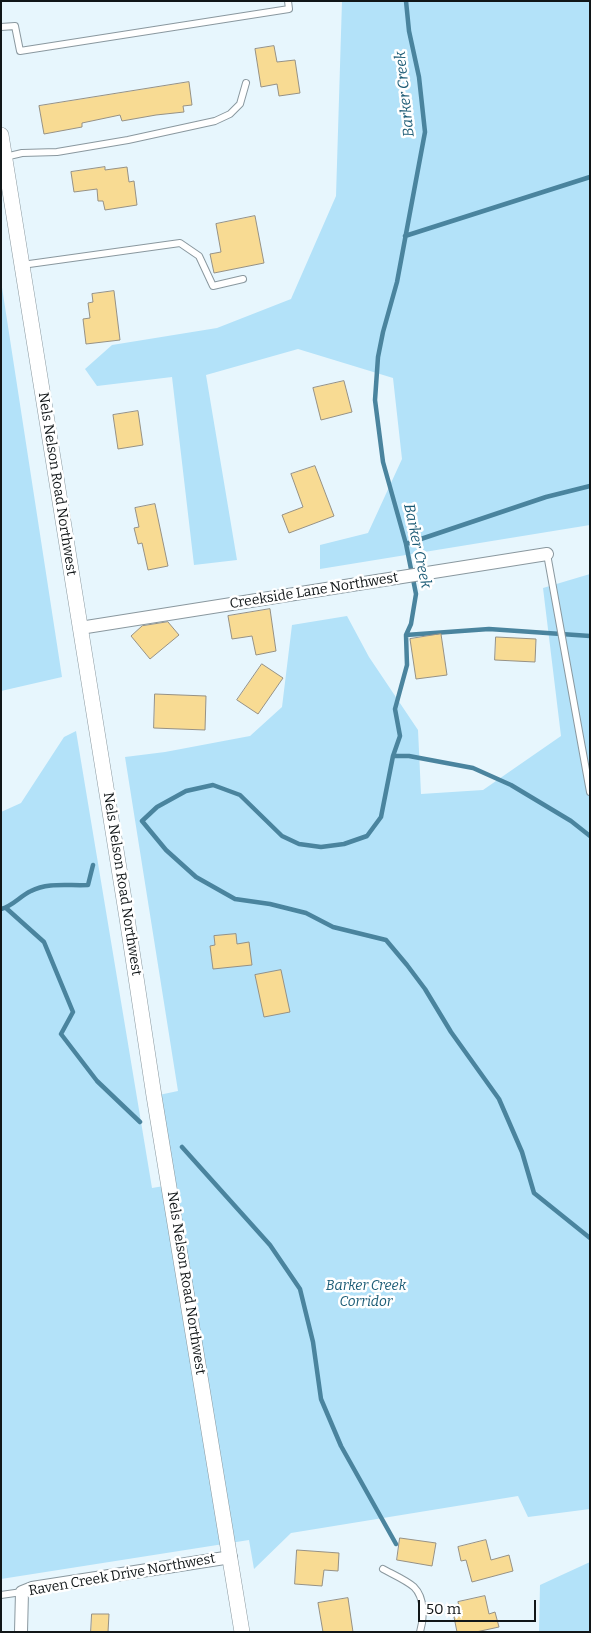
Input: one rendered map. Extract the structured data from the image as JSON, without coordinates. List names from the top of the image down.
{
  "streets": {
    "street": ["Nels Nelson Road Northwest", "Creekside Lane Northwest", "Raven Creek Drive Northwest"]
  },
  "crossings": [
    ["Nels Nelson Road Northwest", "Creekside Lane Northwest"],
    ["Nels Nelson Road Northwest", "Raven Creek Drive Northwest"]
  ],
  "water": ["Barker Creek"],
  "parks": ["Barker Creek Corridor"],
  "scale_bar": "50 m"
}
